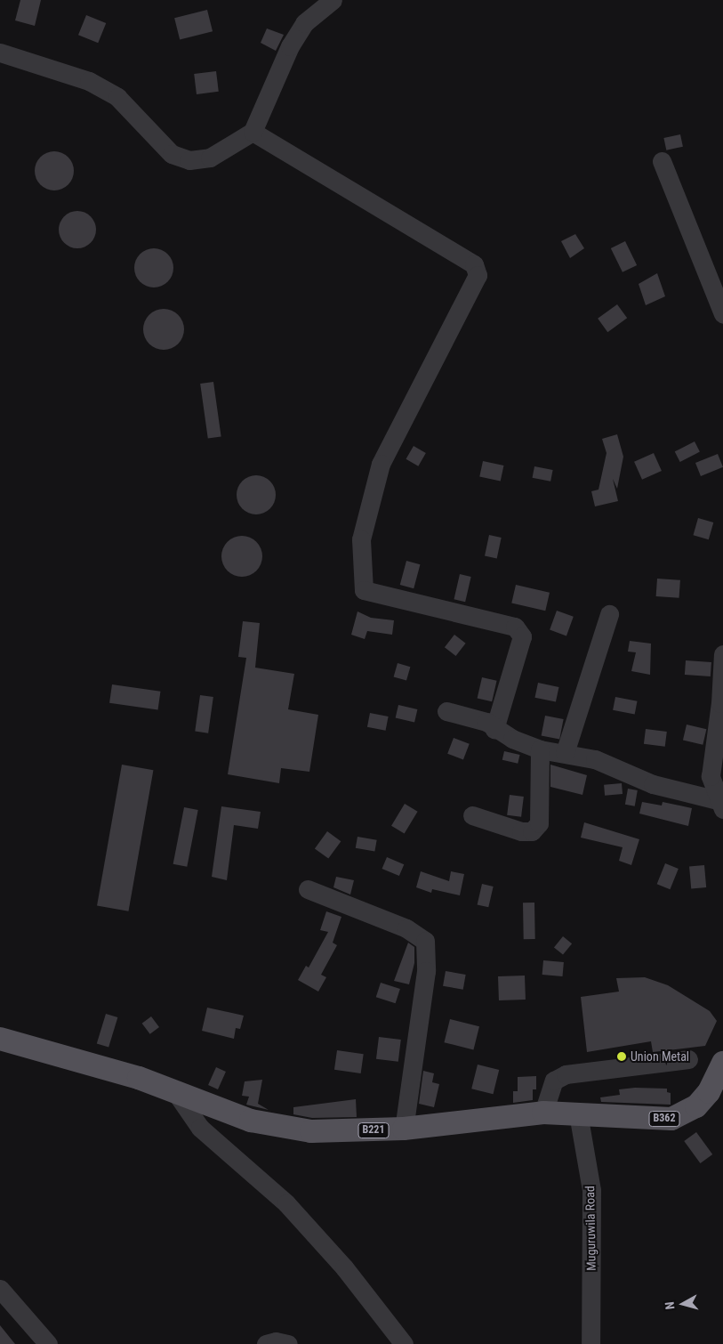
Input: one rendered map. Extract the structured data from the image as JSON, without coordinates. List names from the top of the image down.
{
  "streets": {
    "main road": ["B362", "B221"],
    "street": ["Muguruwila Road"]
  },
  "crossings": [
    ["B362", "B221"],
    ["B362", "Muguruwila Road"],
    ["B221", "Muguruwila Road"]
  ],
  "places": ["Union Metal"],
  "north": "left"
}
